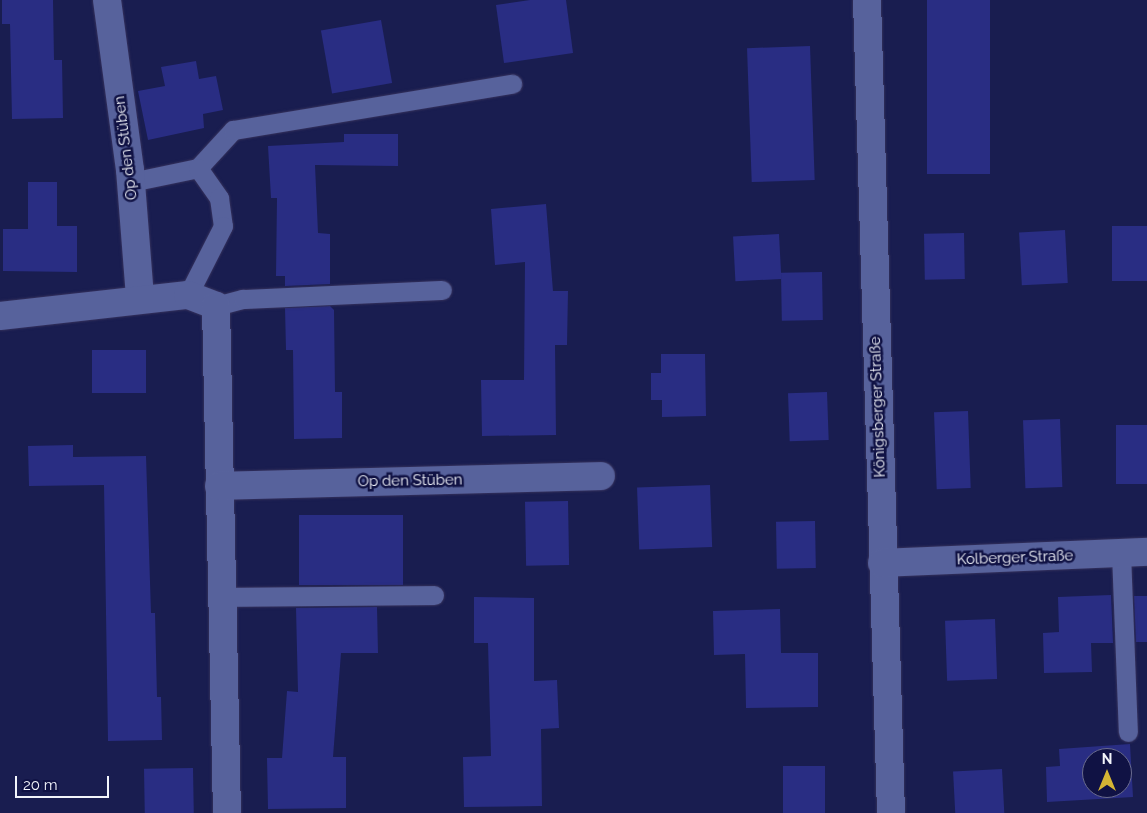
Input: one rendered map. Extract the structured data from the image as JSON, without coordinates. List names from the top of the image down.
{
  "streets": {
    "street": ["Op den Stüben", "Königsberger Straße", "Kolberger Straße"]
  },
  "crossings": [
    ["Königsberger Straße", "Kolberger Straße"]
  ],
  "scale_bar": "20 m",
  "north": "top"
}
